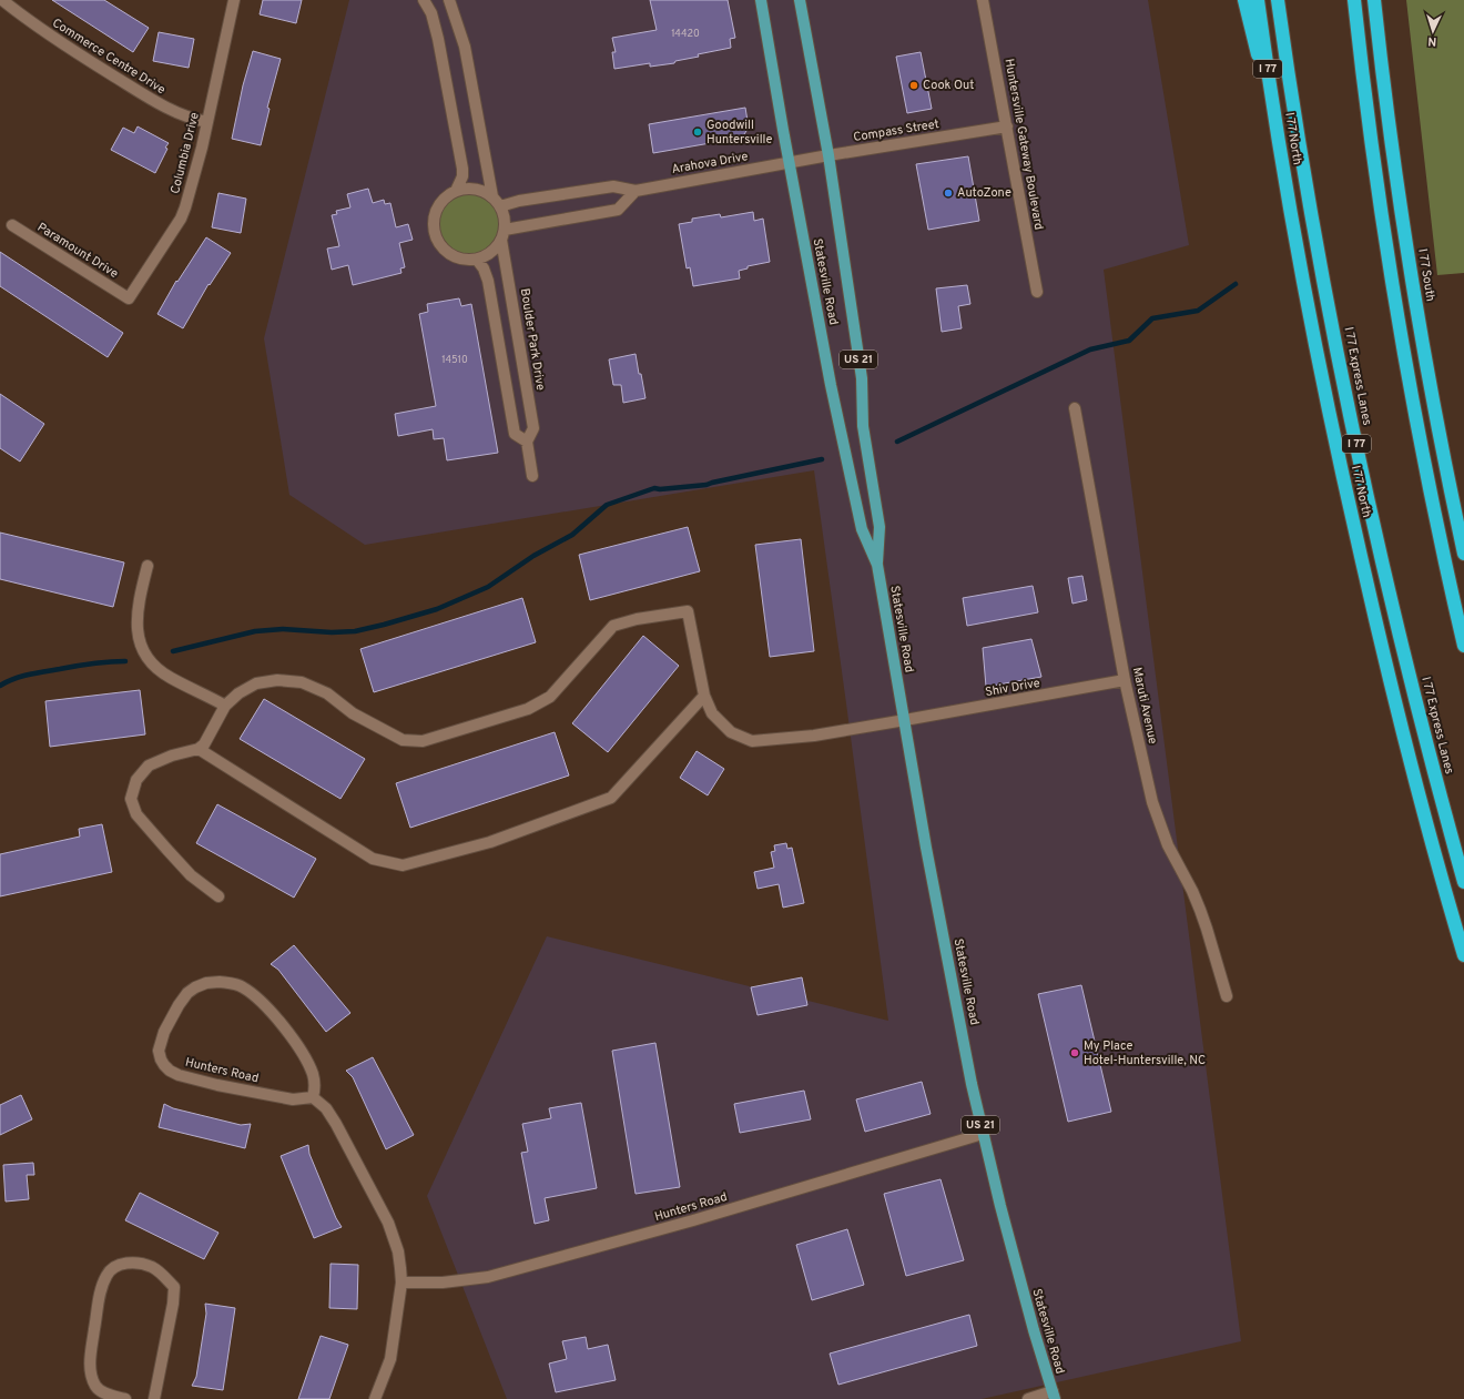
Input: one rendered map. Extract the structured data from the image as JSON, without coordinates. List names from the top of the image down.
{
  "streets": {
    "highway": [
      "I 77",
      "I 77 North",
      "I 77 South",
      "I 77 Express Lanes"
    ],
    "main road": ["Statesville Road", "US 21"],
    "street": [
      "Commerce Centre Drive",
      "Compass Street",
      "Huntersville Gateway Boulevard",
      "Columbia Drive",
      "Arahova Drive",
      "Paramount Drive",
      "Boulder Park Drive",
      "Shiv Drive",
      "Maruti Avenue",
      "Hunters Road"
    ]
  },
  "crossings": [
    ["Commerce Centre Drive", "Columbia Drive"],
    ["Compass Street", "Huntersville Gateway Boulevard"],
    ["Compass Street", "Arahova Drive"],
    ["Compass Street", "Statesville Road"],
    ["Columbia Drive", "Paramount Drive"],
    ["Arahova Drive", "Statesville Road"],
    ["Arahova Drive", "Boulder Park Drive"],
    ["Statesville Road", "Shiv Drive"],
    ["Statesville Road", "Hunters Road"],
    ["Shiv Drive", "Maruti Avenue"]
  ],
  "places": [
    "Cook Out",
    "Goodwill Huntersville",
    "AutoZone",
    "My Place Hotel-Huntersville, NC"
  ],
  "house_numbers": ["14420", "14510"],
  "north": "bottom"
}
